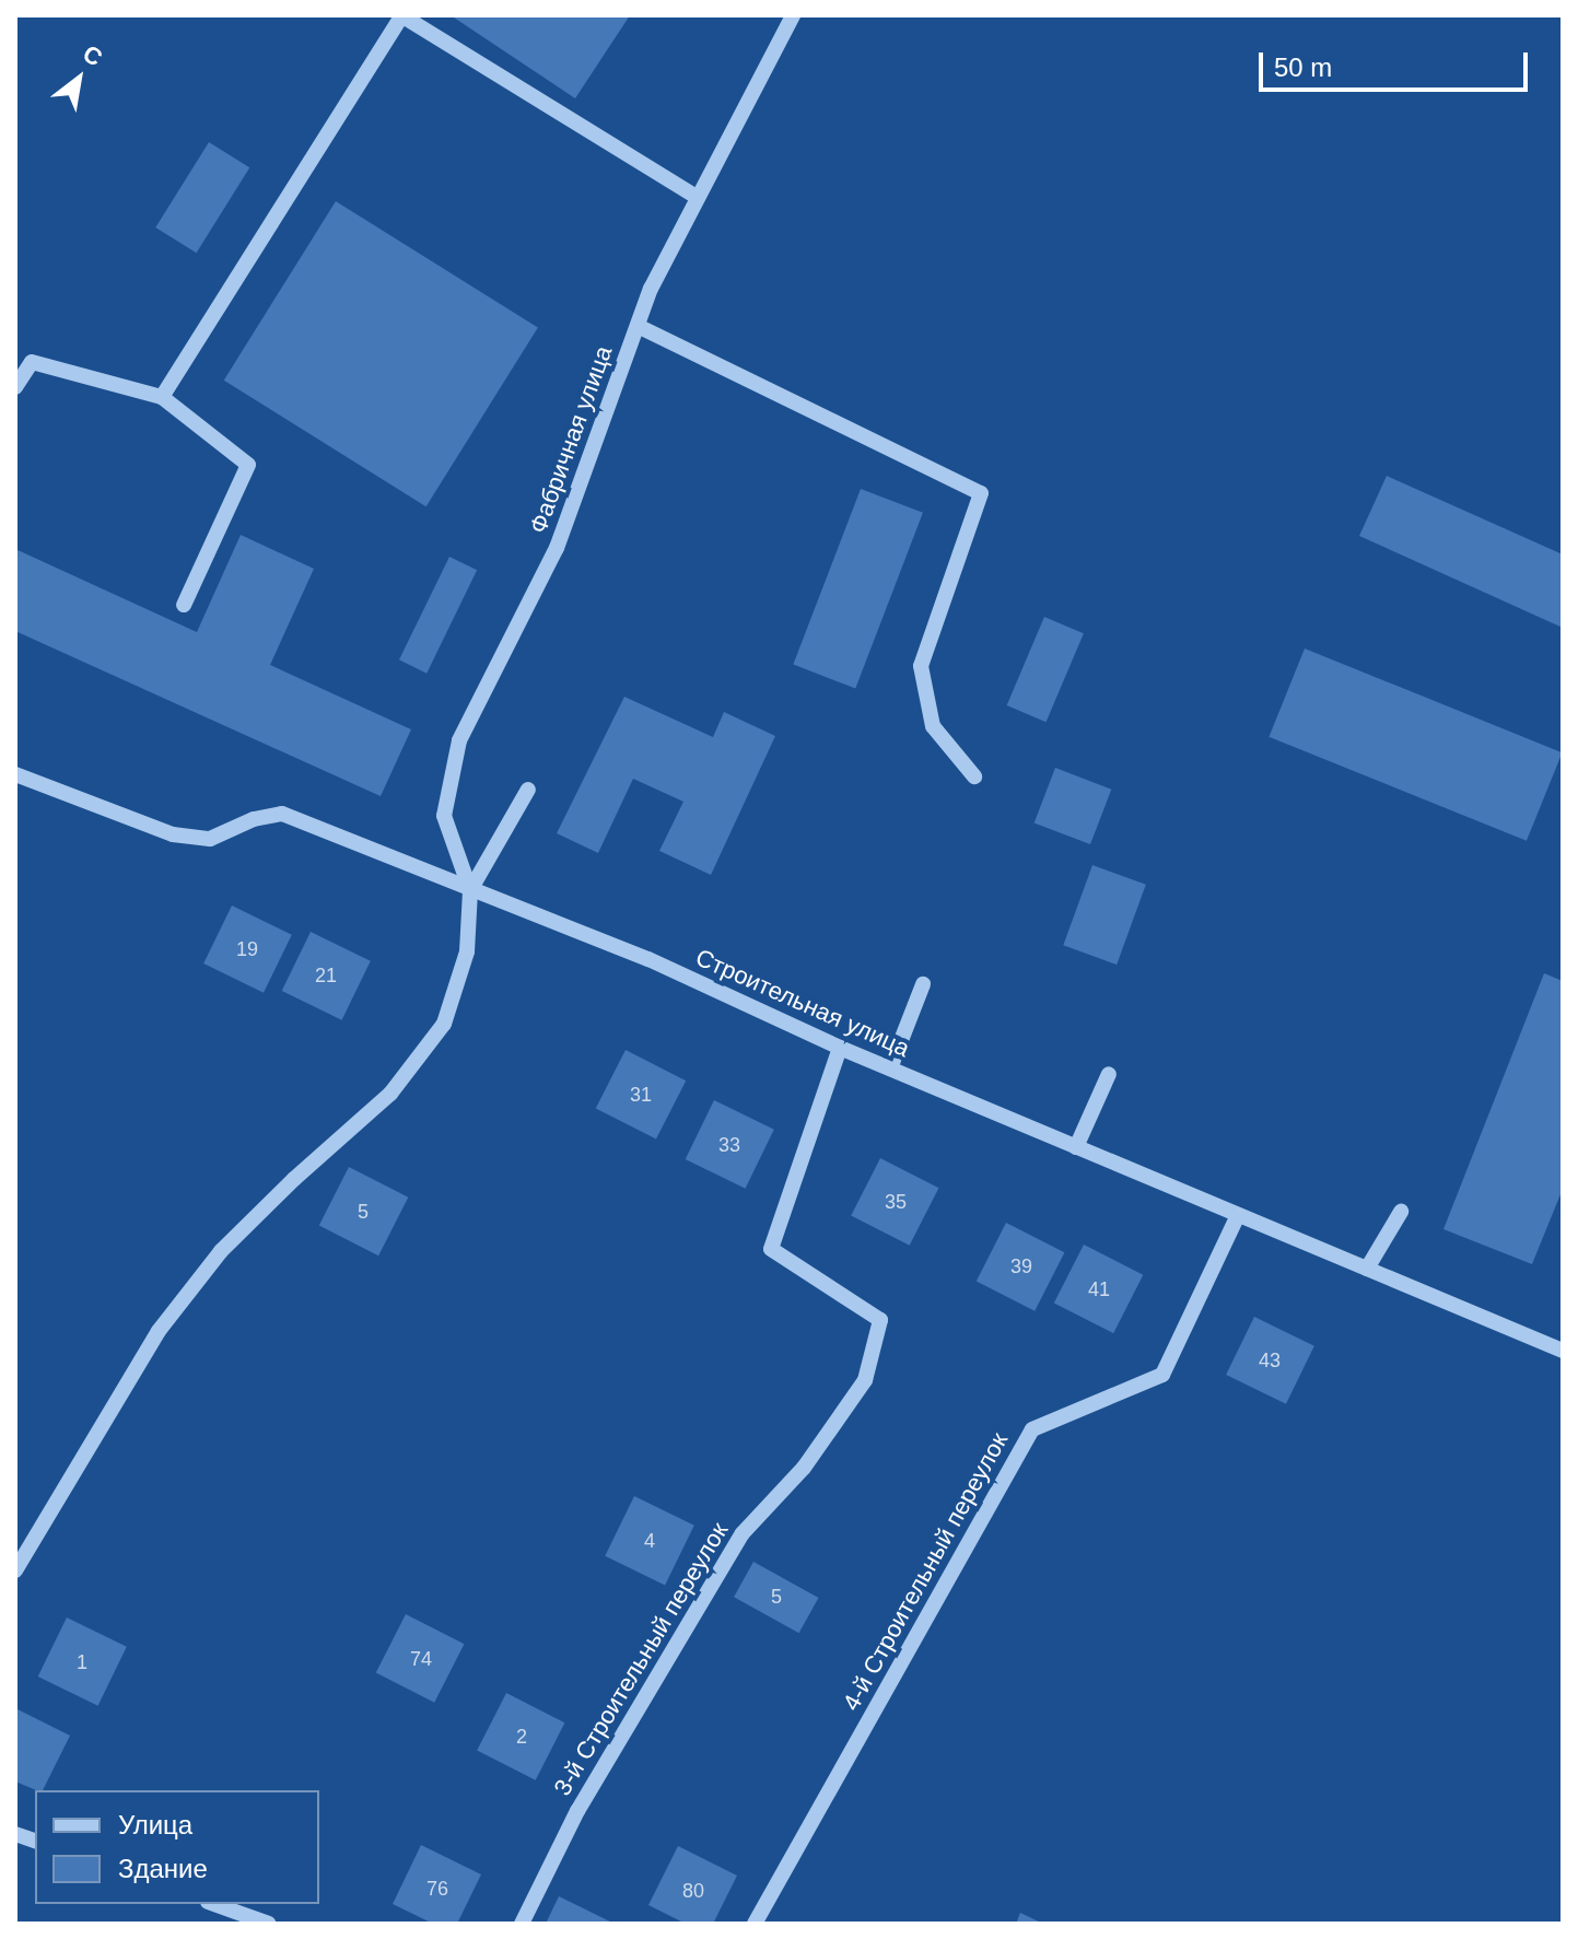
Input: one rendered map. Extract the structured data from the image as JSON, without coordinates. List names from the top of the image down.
{
  "streets": {
    "street": [
      "Фабричная улица",
      "Строительная улица",
      "4-й Строительный переулок",
      "3-й Строительный переулок"
    ]
  },
  "crossings": [
    ["Фабричная улица", "Строительная улица"],
    ["Строительная улица", "4-й Строительный переулок"],
    ["Строительная улица", "3-й Строительный переулок"]
  ],
  "house_numbers": [
    "19",
    "21",
    "31",
    "33",
    "35",
    "5",
    "39",
    "41",
    "43",
    "4",
    "5",
    "74",
    "1",
    "2",
    "76",
    "80"
  ],
  "legend": ["Улица", "Здание"],
  "scale_bar": "50 m",
  "north": "top right"
}
